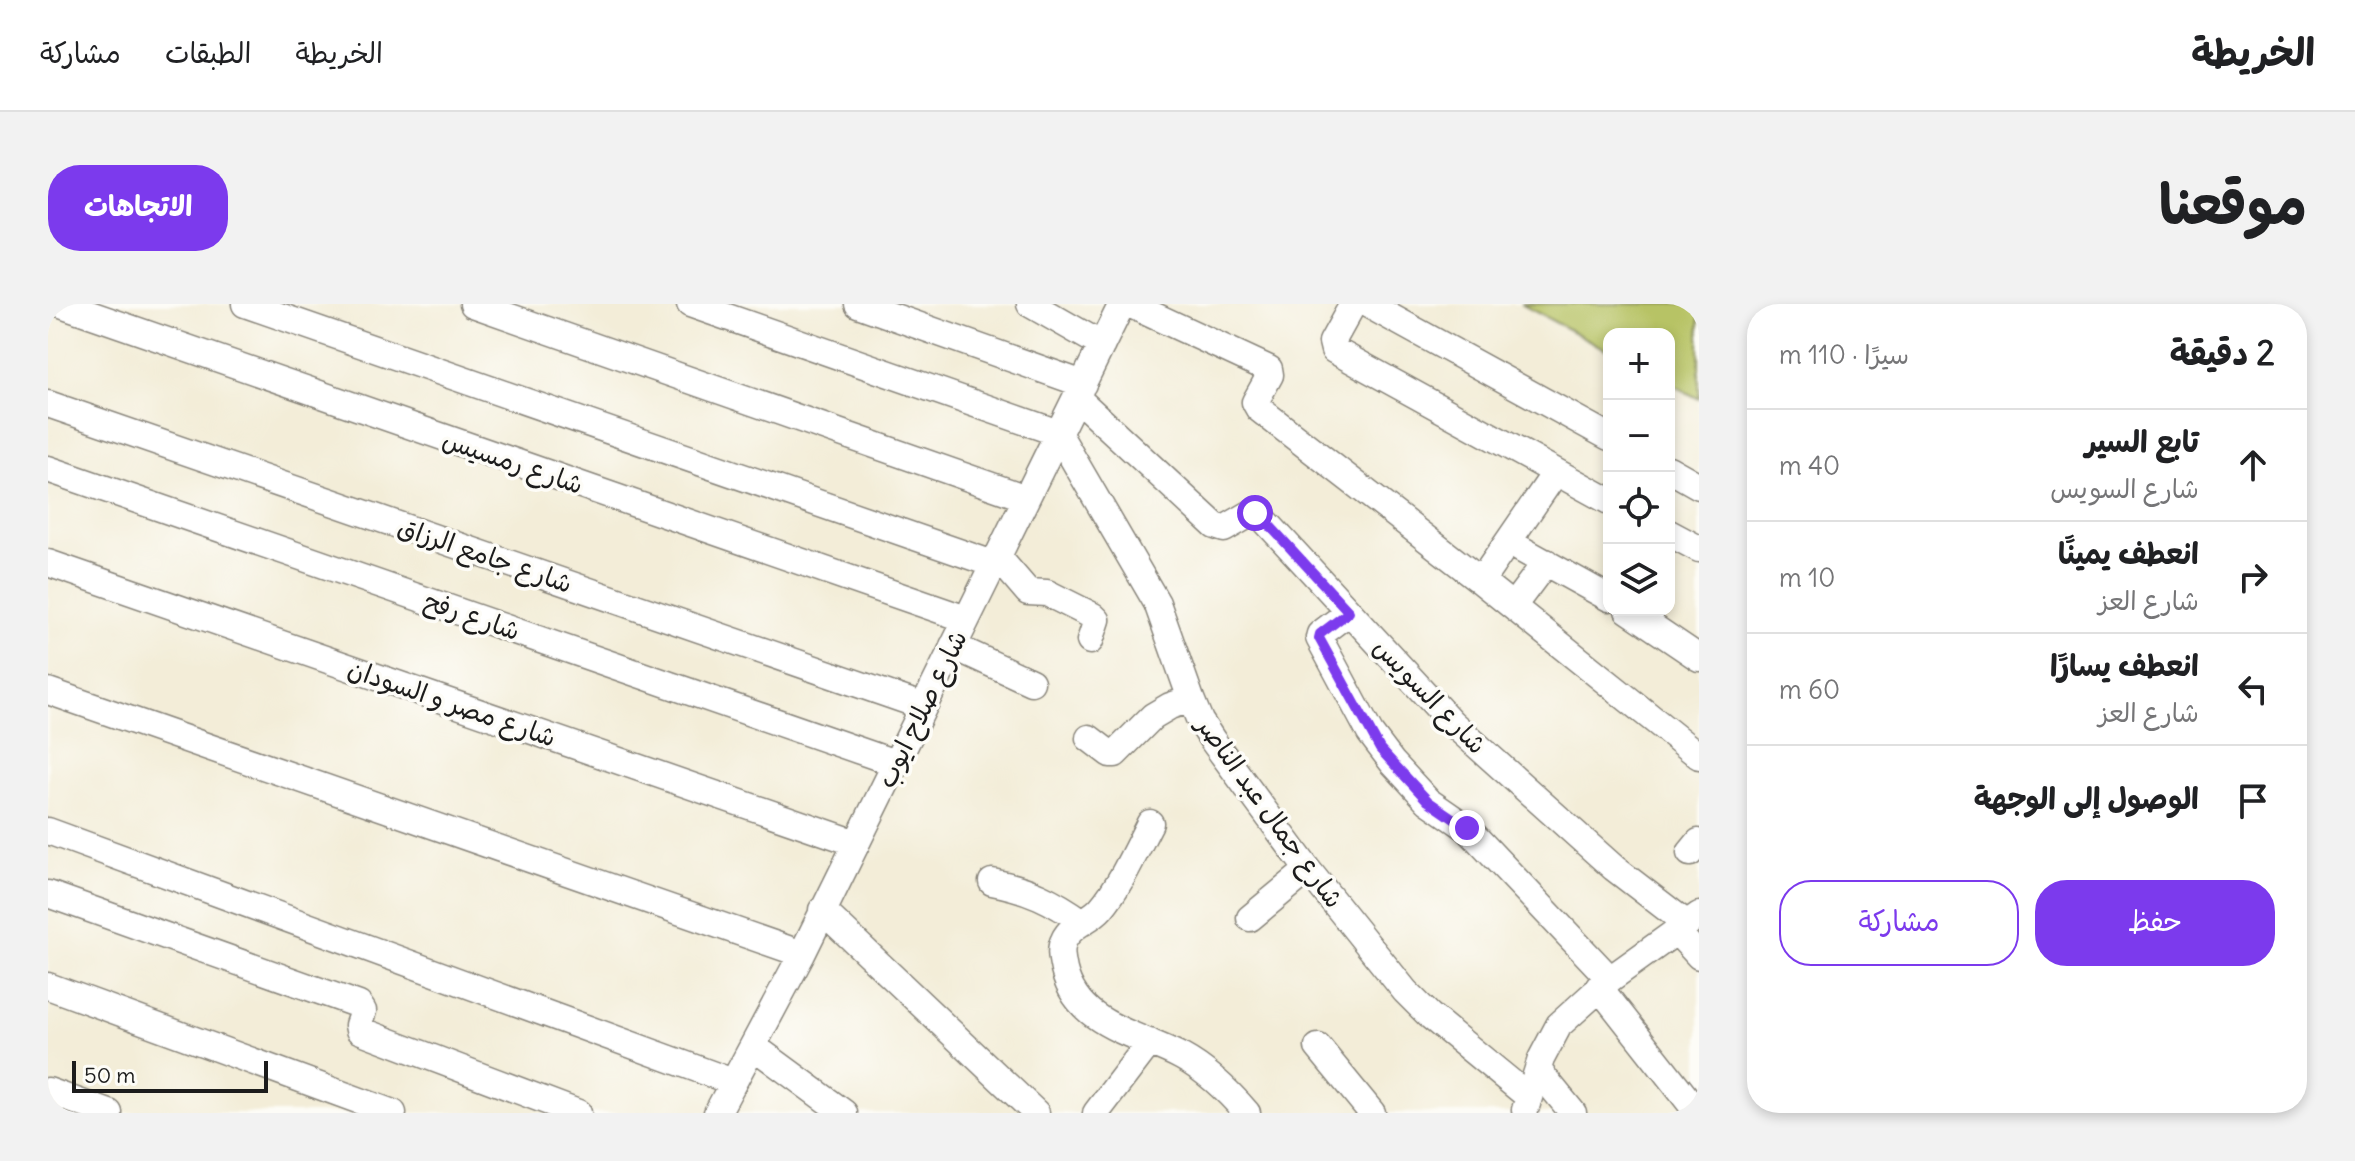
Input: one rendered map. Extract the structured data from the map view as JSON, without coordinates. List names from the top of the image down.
{
  "streets": {
    "street": [
      "شارع رمسيس",
      "شارع جامع الرزاق",
      "شارع رفح",
      "شارع السويس",
      "شارع مصر و السودان",
      "شارع صلاح ايوب",
      "شارع جمال عبد الناصر"
    ]
  },
  "crossings": [
    ["شارع رمسيس", "شارع صلاح ايوب"],
    ["شارع جامع الرزاق", "شارع صلاح ايوب"],
    ["شارع رفح", "شارع صلاح ايوب"],
    ["شارع السويس", "شارع صلاح ايوب"],
    ["شارع مصر و السودان", "شارع صلاح ايوب"],
    ["شارع صلاح ايوب", "شارع جمال عبد الناصر"]
  ],
  "scale_bar": "50 m",
  "page": {
    "header": "الخريطة",
    "nav": ["الخريطة", "الطبقات", "مشاركة"],
    "title": "موقعنا",
    "buttons": [
      "الاتجاهات",
      ["حفظ", "مشاركة"]
    ],
    "heading": ["2 دقيقة", "سيرًا · 110 m"],
    "map_buttons": ["+", "−"],
    "list": [
      ["تابع السير", "شارع السويس", "40 m"],
      ["انعطف يمينًا", "شارع العز", "10 m"],
      ["انعطف يسارًا", "شارع العز", "60 m"],
      "الوصول إلى الوجهة"
    ],
    "scale": "50 m"
  }
}
